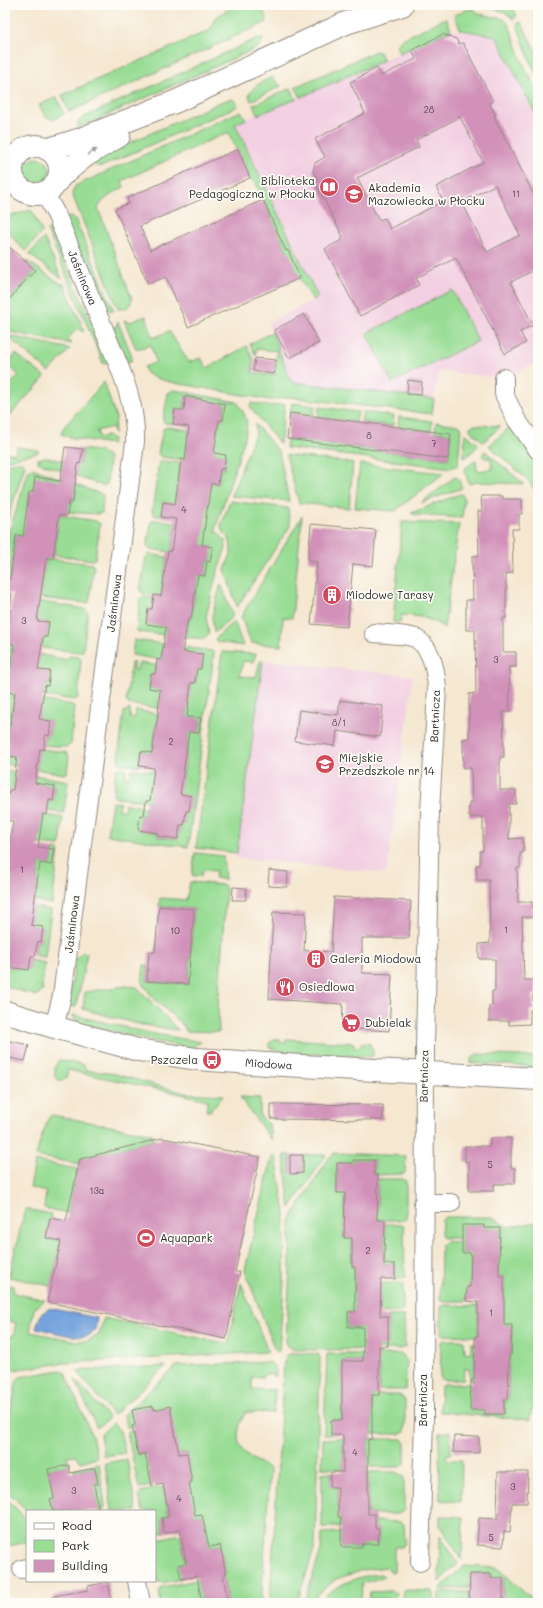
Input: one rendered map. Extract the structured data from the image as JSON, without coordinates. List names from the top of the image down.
{
  "streets": {
    "street": ["Jaśminowa", "Bartnicza", "Miodowa"]
  },
  "crossings": [
    ["Jaśminowa", "Miodowa"],
    ["Bartnicza", "Miodowa"]
  ],
  "places": {
    "library": ["Biblioteka Pedagogiczna w Płocku"],
    "school or university": ["Akademia Mazowiecka w Płocku", "Miejskie Przedszkole nr 14"],
    "building": ["Miodowe Tarasy", "Galeria Miodowa"],
    "restaurant": ["Osiedlowa"],
    "supermarket": ["Dubielak"],
    "bus stop": ["Pszczela"],
    "sports": ["Aquapark"]
  },
  "house_numbers": [
    "28",
    "11",
    "8",
    "7",
    "4",
    "3",
    "3",
    "8/1",
    "2",
    "1",
    "1",
    "10",
    "5",
    "13a",
    "2",
    "1",
    "4",
    "3",
    "3",
    "4",
    "5"
  ],
  "legend": ["Road", "Park", "Building"]
}
